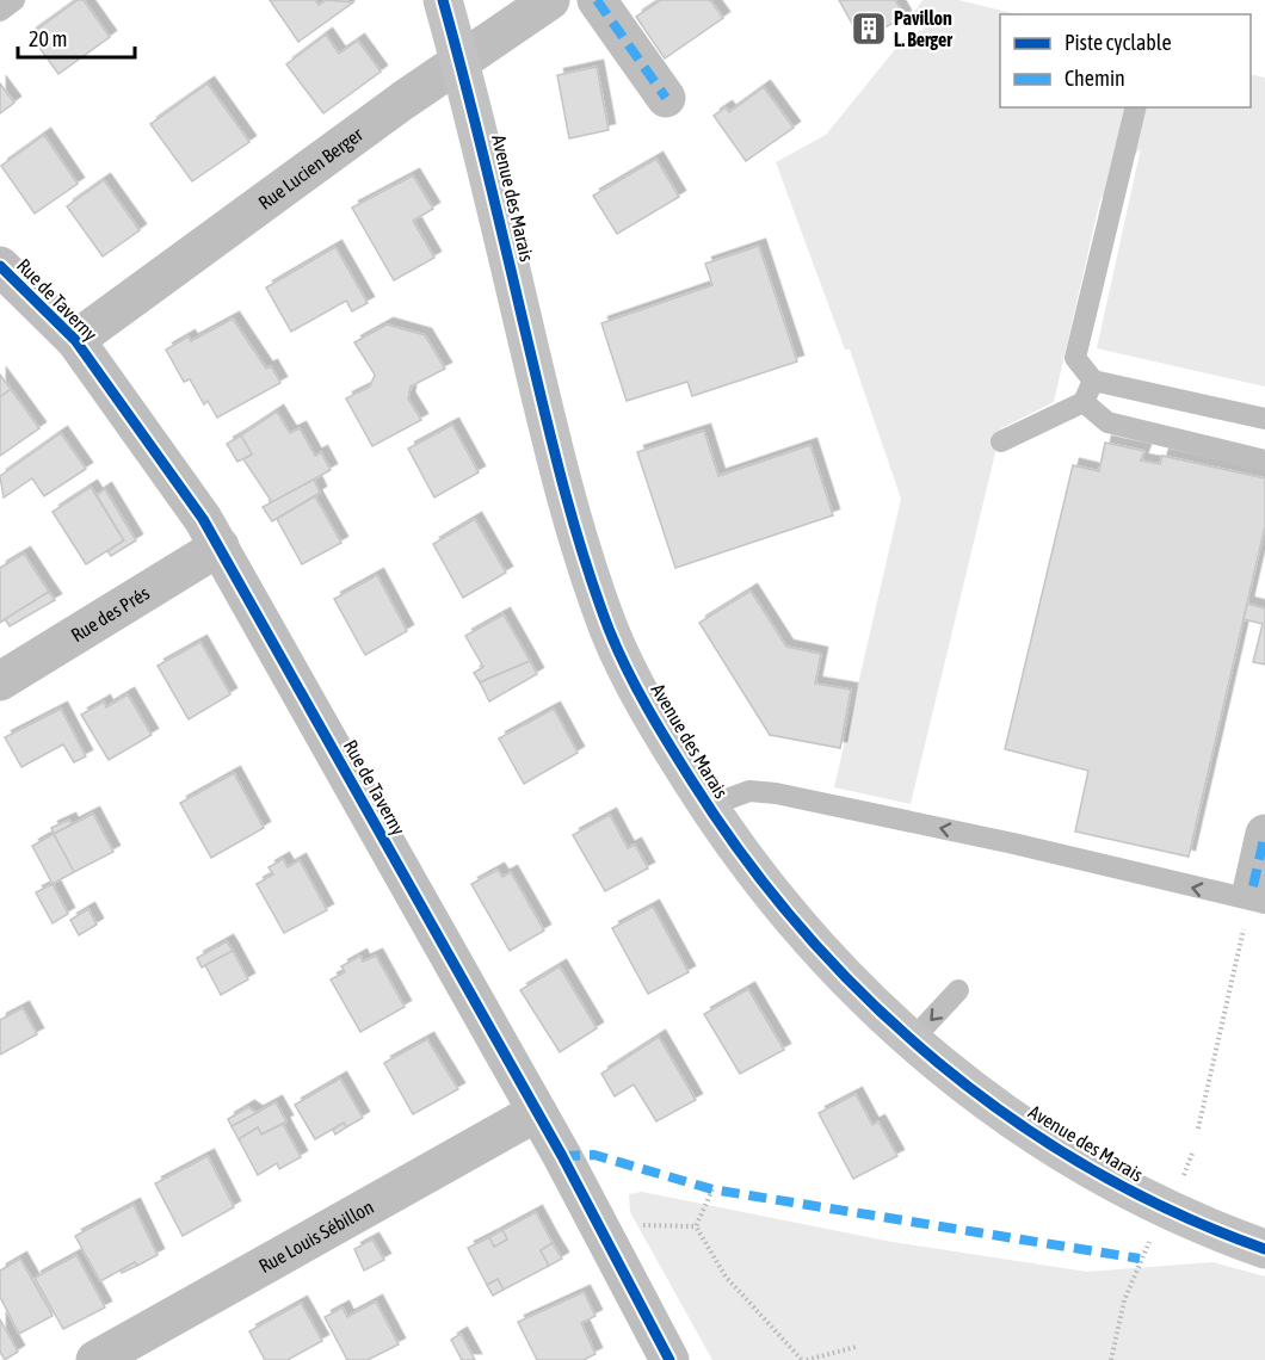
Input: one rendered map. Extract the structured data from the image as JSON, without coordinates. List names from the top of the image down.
{
  "streets": {
    "street": [
      "Rue Lucien Berger",
      "Avenue des Marais",
      "Rue de Taverny",
      "Rue des Prés",
      "Rue Louis Sébillon"
    ]
  },
  "crossings": [
    ["Rue Lucien Berger", "Avenue des Marais"],
    ["Rue Lucien Berger", "Rue de Taverny"],
    ["Rue de Taverny", "Rue des Prés"],
    ["Rue de Taverny", "Rue Louis Sébillon"]
  ],
  "places": {
    "building": ["Pavillon L. Berger"]
  },
  "legend": ["Piste cyclable", "Chemin"],
  "scale_bar": "20 m"
}
